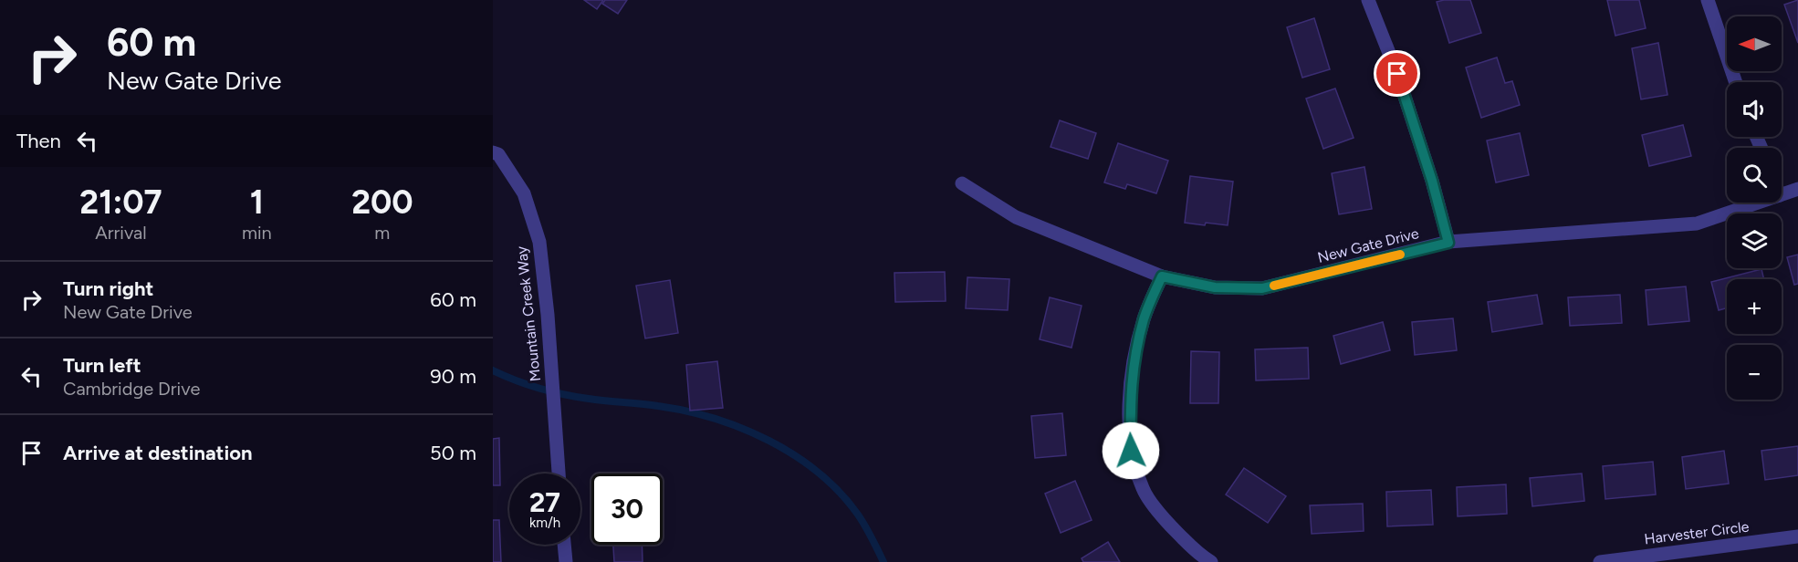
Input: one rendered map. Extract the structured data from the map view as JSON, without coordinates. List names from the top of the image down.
{
  "streets": {
    "street": ["New Gate Drive", "Mountain Creek Way", "Harvester Circle"]
  },
  "north": "left",
  "page": {
    "turn": ["60 m", "New Gate Drive"],
    "map_buttons": ["+", "−"],
    "then": "Then",
    "eta": [
      "21:07",
      "Arrival",
      "1",
      "min",
      "200",
      "m"
    ],
    "list": [
      {
        "name": "Turn right",
        "note": "New Gate Drive",
        "value": "60 m"
      },
      {
        "name": "Turn left",
        "note": "Cambridge Drive",
        "value": "90 m"
      },
      {
        "name": "Arrive at destination",
        "value": "50 m"
      }
    ],
    "speed": "27 km/h",
    "limit": "30"
  }
}
